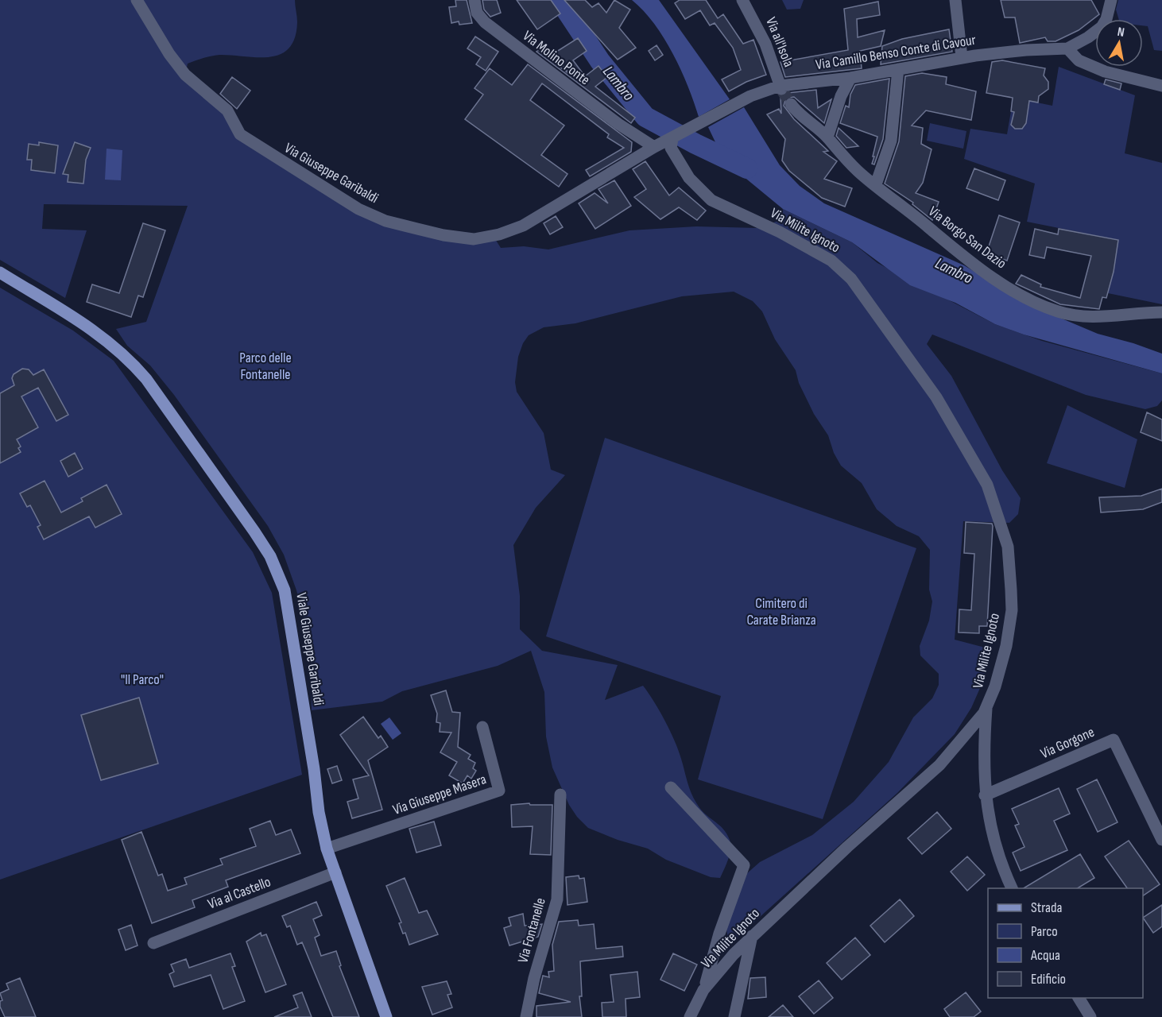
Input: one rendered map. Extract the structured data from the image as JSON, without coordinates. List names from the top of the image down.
{
  "streets": {
    "main road": ["Viale Giuseppe Garibaldi"],
    "street": [
      "Via all'Isola",
      "Via Camillo Benso Conte di Cavour",
      "Via Molino Ponte",
      "Via Giuseppe Garibaldi",
      "Via Milite Ignoto",
      "Via Borgo San Dazio",
      "Via Gorgone",
      "Via Giuseppe Masera",
      "Via al Castello",
      "Via Fontanelle"
    ]
  },
  "crossings": [
    ["Via all'Isola", "Via Camillo Benso Conte di Cavour"],
    ["Via Camillo Benso Conte di Cavour", "Via Giuseppe Garibaldi"],
    ["Via Camillo Benso Conte di Cavour", "Via Milite Ignoto"],
    ["Via Molino Ponte", "Via Giuseppe Garibaldi"],
    ["Via Giuseppe Garibaldi", "Via Milite Ignoto"],
    ["Viale Giuseppe Garibaldi", "Via Giuseppe Masera"],
    ["Viale Giuseppe Garibaldi", "Via al Castello"]
  ],
  "water": ["Lambro"],
  "parks": ["Parco delle Fontanelle", "Cimitero di Carate Brianza", "\"Il Parco\""],
  "legend": [
    "Strada",
    "Parco",
    "Acqua",
    "Edificio"
  ],
  "north": "top"
}
